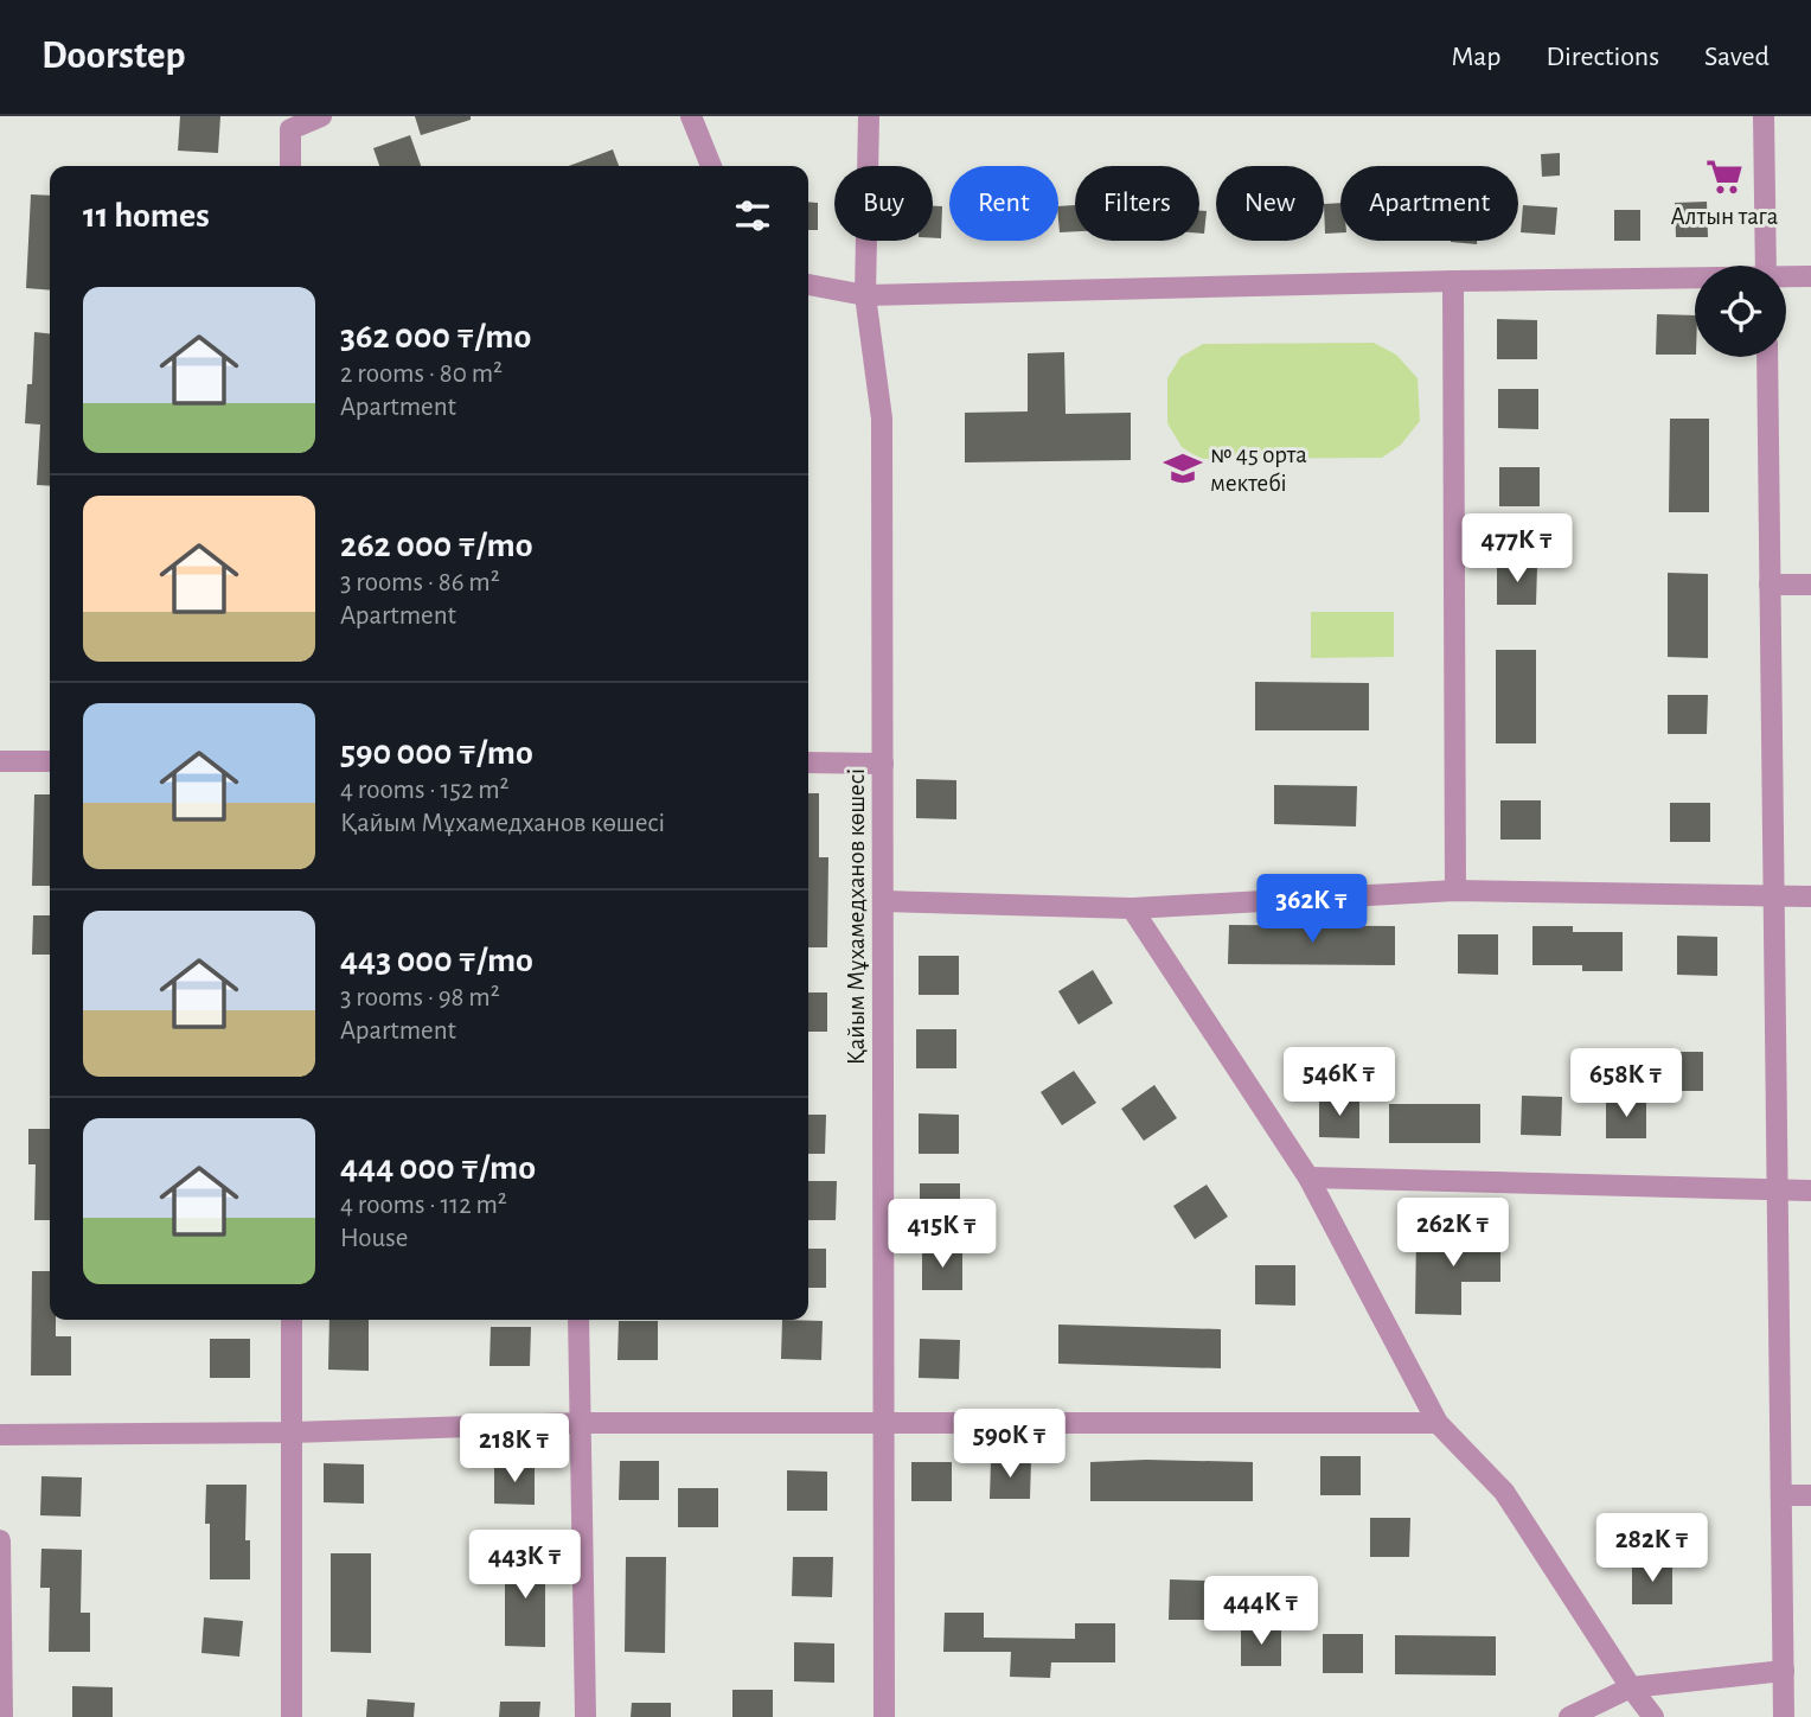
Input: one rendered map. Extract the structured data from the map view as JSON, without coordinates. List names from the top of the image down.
{
  "streets": {
    "street": ["Қайым Мұхамедханов көшесі"]
  },
  "places": {
    "supermarket": ["Алтын тага"],
    "school or university": ["№ 45 орта мектебі"]
  },
  "page": {
    "header": "Doorstep",
    "nav": ["Map", "Directions", "Saved"],
    "chip": [
      "Buy",
      "Rent",
      "Filters",
      "New",
      "Apartment"
    ],
    "heading": "11 homes",
    "list": [
      {
        "name": "362 000 ₸/mo",
        "note": "2 rooms · 80 m² · Apartment"
      },
      {
        "name": "262 000 ₸/mo",
        "note": "3 rooms · 86 m² · Apartment"
      },
      {
        "name": "590 000 ₸/mo",
        "note": "4 rooms · 152 m² · Қайым Мұхамедханов көшесі"
      },
      {
        "name": "443 000 ₸/mo",
        "note": "3 rooms · 98 m² · Apartment"
      },
      {
        "name": "444 000 ₸/mo",
        "note": "4 rooms · 112 m² · House"
      }
    ],
    "price": [
      "477K ₸",
      "362K ₸",
      "546K ₸",
      "658K ₸",
      "262K ₸",
      "415K ₸",
      "590K ₸",
      "218K ₸",
      "282K ₸",
      "443K ₸",
      "444K ₸"
    ]
  }
}
